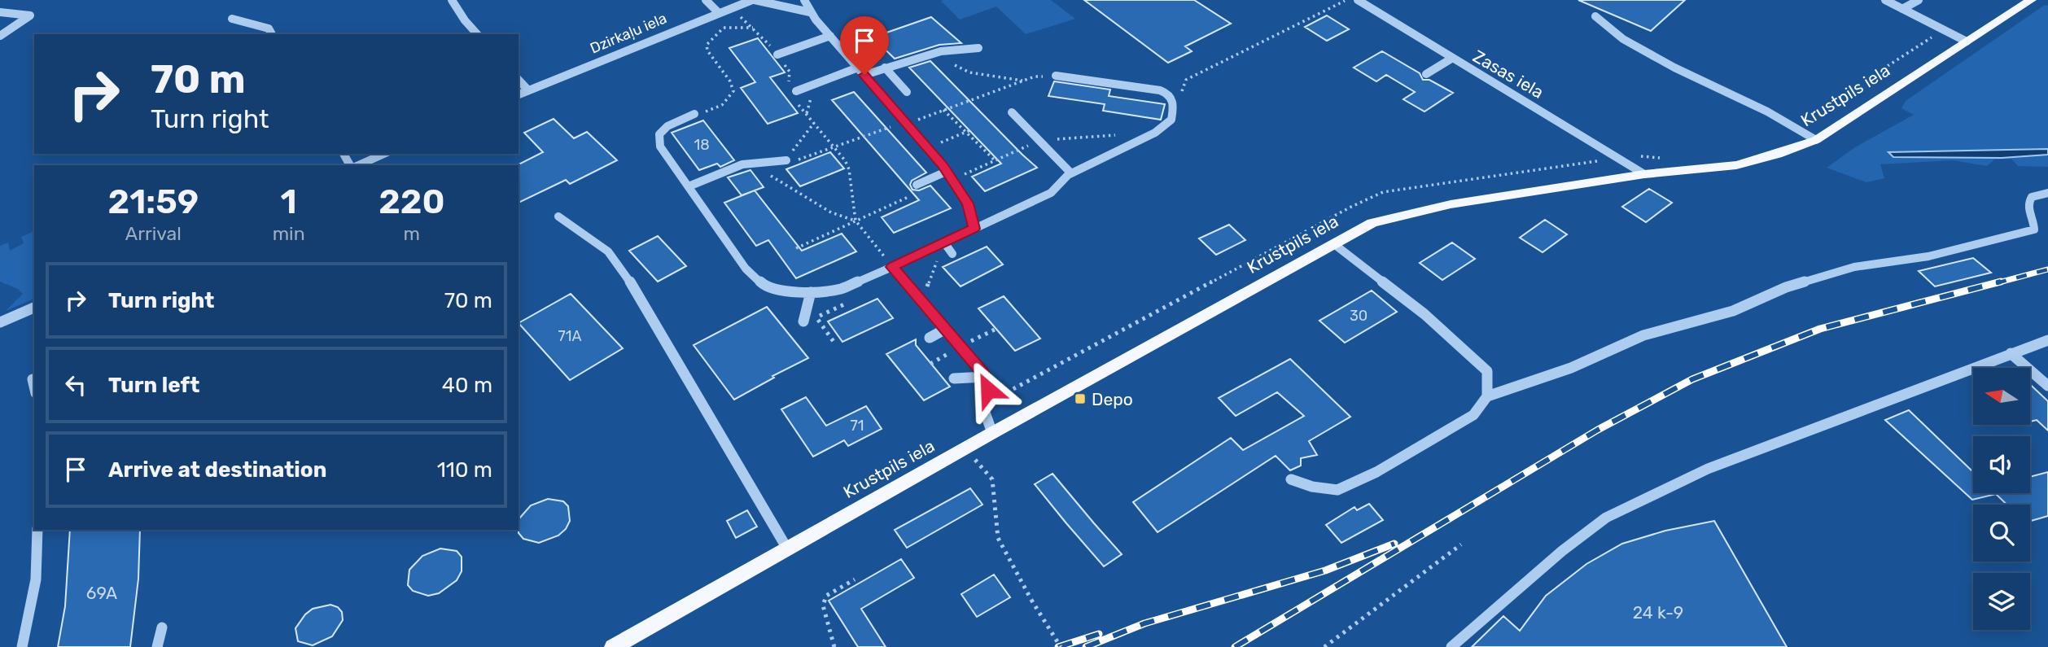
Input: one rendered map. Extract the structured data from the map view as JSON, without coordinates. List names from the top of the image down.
{
  "streets": {
    "main road": ["Krustpils iela"],
    "street": ["Dzirkaļu iela", "Zasas iela"]
  },
  "crossings": [
    ["Zasas iela", "Krustpils iela"]
  ],
  "places": {
    "transit": ["Depo"]
  },
  "house_numbers": [
    "18",
    "30",
    "71A",
    "71",
    "69A",
    "24 k-9"
  ],
  "north": "left",
  "page": {
    "turn": ["70 m", "Turn right"],
    "eta": [
      "21:59",
      "Arrival",
      "1",
      "min",
      "220",
      "m"
    ],
    "list": [
      {
        "name": "Turn right",
        "value": "70 m"
      },
      {
        "name": "Turn left",
        "value": "40 m"
      },
      {
        "name": "Arrive at destination",
        "value": "110 m"
      }
    ]
  }
}
